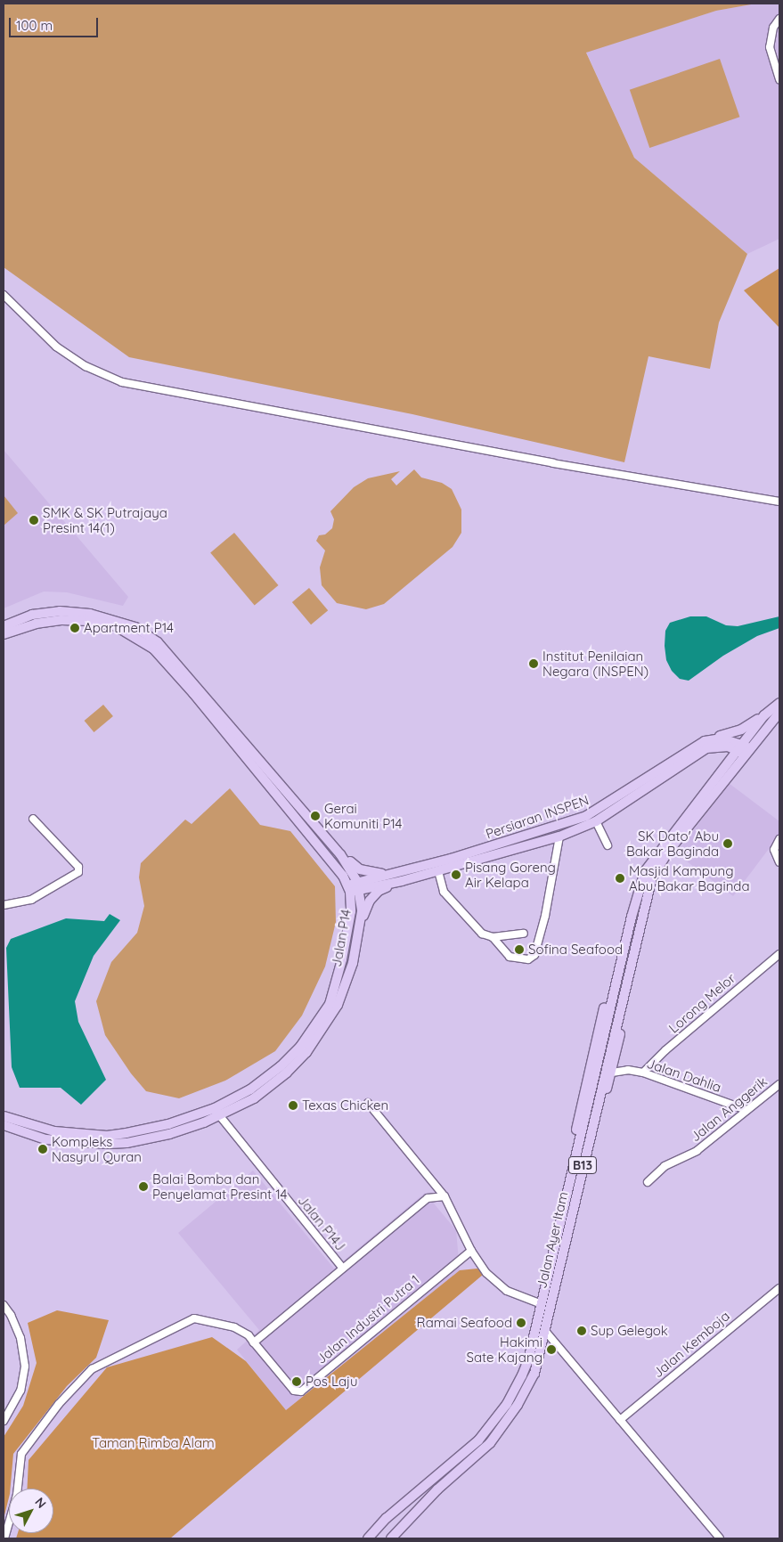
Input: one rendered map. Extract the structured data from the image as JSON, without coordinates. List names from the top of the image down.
{
  "streets": {
    "main road": [
      "Persiaran INSPEN",
      "Jalan P14",
      "B13",
      "Jalan Ayer Itam"
    ],
    "street": [
      "Lorong Melor",
      "Jalan Dahlia",
      "Jalan Anggerik",
      "Jalan P14J",
      "Jalan Industri Putra 1",
      "Jalan Kemboja"
    ]
  },
  "crossings": [
    ["Persiaran INSPEN", "Jalan P14"],
    ["Persiaran INSPEN", "B13"],
    ["Persiaran INSPEN", "Jalan Ayer Itam"],
    ["Jalan P14", "Jalan P14J"],
    ["Lorong Melor", "Jalan Dahlia"],
    ["Jalan Dahlia", "Jalan Anggerik"],
    ["B13", "Jalan Ayer Itam"]
  ],
  "parks": ["Taman Rimba Alam"],
  "places": [
    "SMK & SK Putrajaya Presint 14(1)",
    "Apartment P14",
    "Institut Penilaian Negara (INSPEN)",
    "Gerai Komuniti P14",
    "SK Dato' Abu Bakar Baginda",
    "Pisang Goreng Air Kelapa",
    "Masjid Kampung Abu Bakar Baginda",
    "Sofina Seafood",
    "Texas Chicken",
    "Kompleks Nasyrul Quran",
    "Balai Bomba dan Penyelamat Presint 14",
    "Ramai Seafood",
    "Sup Gelegok",
    "Hakimi Sate Kajang",
    "Pos Laju"
  ],
  "scale_bar": "100 m",
  "north": "top right"
}
